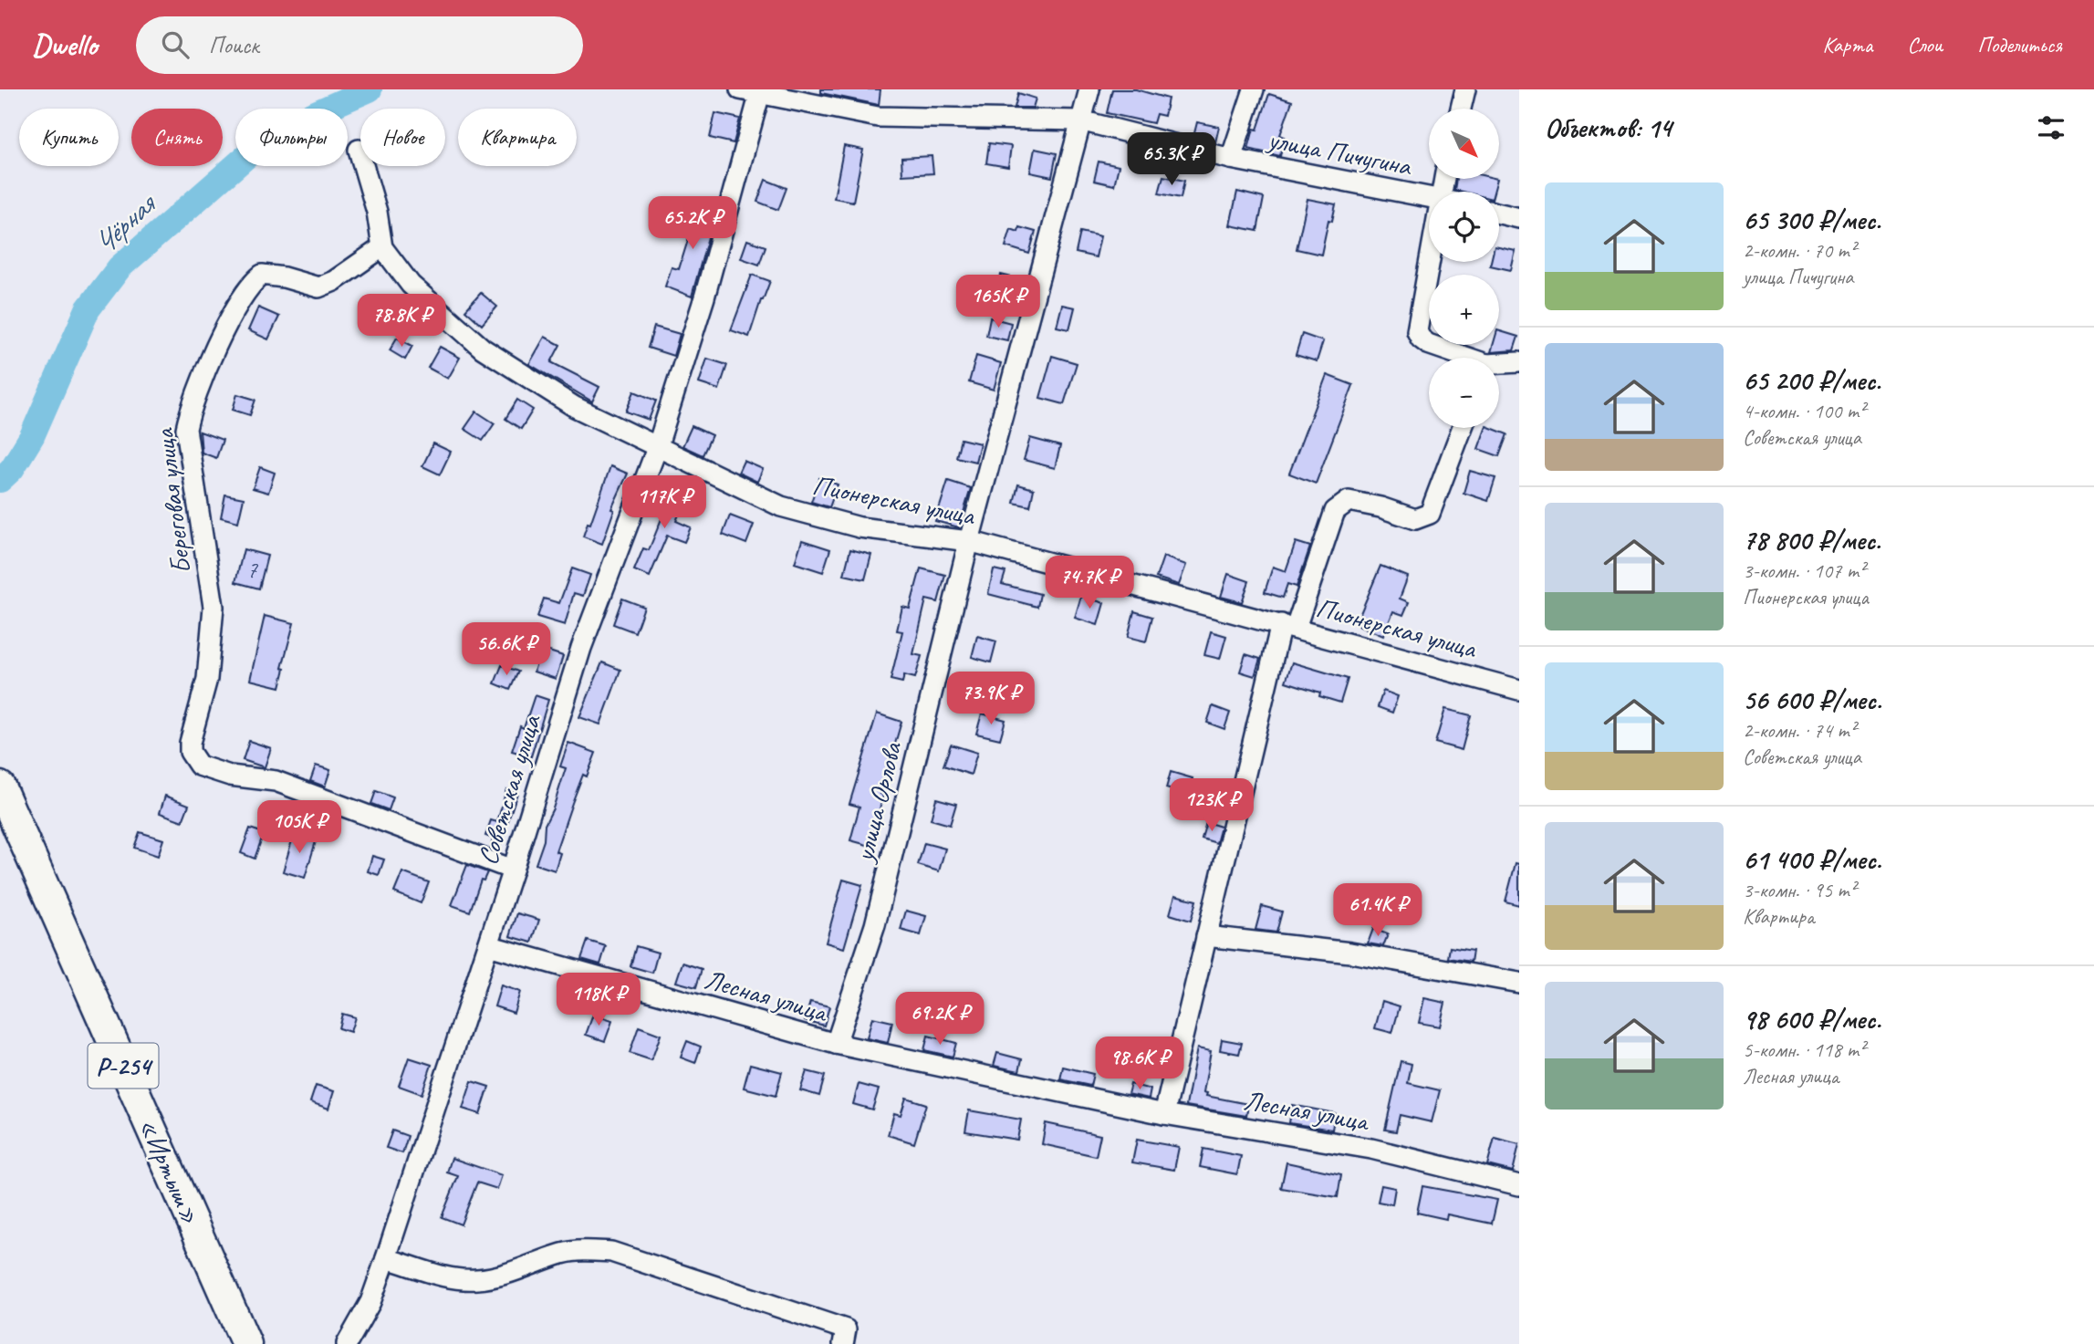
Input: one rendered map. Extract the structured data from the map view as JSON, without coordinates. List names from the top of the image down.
{
  "streets": {
    "highway": ["Р-254", "«Иртыш»"],
    "street": [
      "улица Пичугина",
      "Пионерская улица",
      "Береговая улица",
      "Советская улица",
      "улица Орлова",
      "Лесная улица"
    ]
  },
  "crossings": [
    ["улица Пичугина", "Советская улица"],
    ["улица Пичугина", "улица Орлова"],
    ["Пионерская улица", "Береговая улица"],
    ["Пионерская улица", "Советская улица"],
    ["Пионерская улица", "улица Орлова"],
    ["Береговая улица", "Советская улица"],
    ["Советская улица", "Лесная улица"],
    ["улица Орлова", "Лесная улица"]
  ],
  "water": ["Чёрная"],
  "house_numbers": ["7"],
  "north": "bottom right",
  "page": {
    "header": "Dwello",
    "search": "Поиск",
    "nav": ["Карта", "Слои", "Поделиться"],
    "heading": "Объектов: 14",
    "map_buttons": ["+", "−"],
    "chip": [
      "Купить",
      "Снять",
      "Фильтры",
      "Новое",
      "Квартира"
    ],
    "price": [
      "65.3K ₽",
      "65.2K ₽",
      "165K ₽",
      "78.8K ₽",
      "117K ₽",
      "74.7K ₽",
      "56.6K ₽",
      "73.9K ₽",
      "123K ₽",
      "105K ₽",
      "61.4K ₽",
      "118K ₽",
      "69.2K ₽",
      "98.6K ₽"
    ],
    "list": [
      {
        "name": "65 300 ₽/мес.",
        "note": "2-комн. · 70 m² · улица Пичугина"
      },
      {
        "name": "65 200 ₽/мес.",
        "note": "4-комн. · 100 m² · Советская улица"
      },
      {
        "name": "78 800 ₽/мес.",
        "note": "3-комн. · 107 m² · Пионерская улица"
      },
      {
        "name": "56 600 ₽/мес.",
        "note": "2-комн. · 74 m² · Советская улица"
      },
      {
        "name": "61 400 ₽/мес.",
        "note": "3-комн. · 95 m² · Квартира"
      },
      {
        "name": "98 600 ₽/мес.",
        "note": "5-комн. · 118 m² · Лесная улица"
      }
    ]
  }
}
